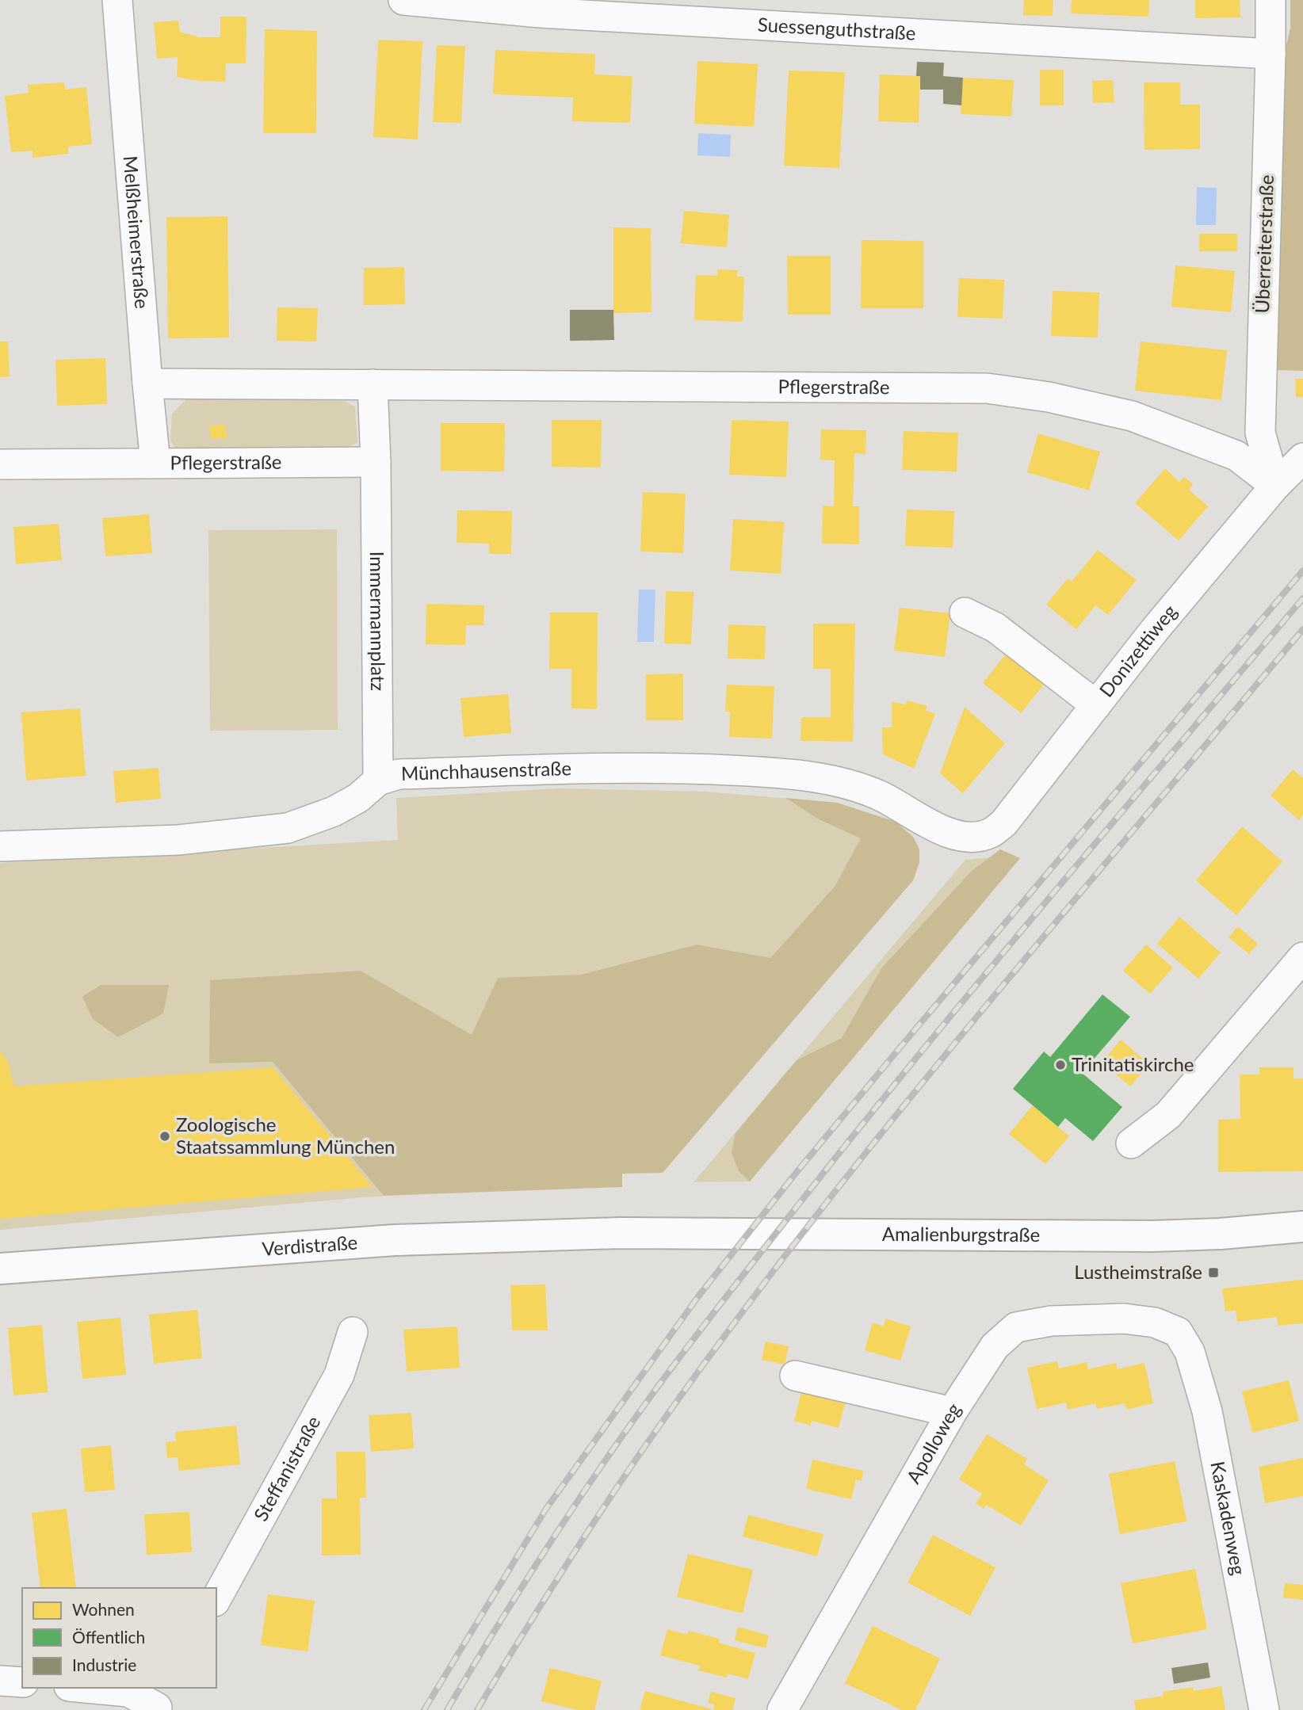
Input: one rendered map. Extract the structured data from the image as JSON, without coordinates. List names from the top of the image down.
{
  "streets": {
    "main road": ["Amalienburgstraße", "Verdistraße"],
    "street": [
      "Suessenguthstraße",
      "Melßheimerstraße",
      "Überreiterstraße",
      "Pflegerstraße",
      "Immermannplatz",
      "Donizettiweg",
      "Münchhausenstraße",
      "Apolloweg",
      "Steffanistraße",
      "Kaskadenweg"
    ]
  },
  "crossings": [
    ["Suessenguthstraße", "Überreiterstraße"],
    ["Melßheimerstraße", "Pflegerstraße"],
    ["Überreiterstraße", "Pflegerstraße"],
    ["Überreiterstraße", "Donizettiweg"],
    ["Pflegerstraße", "Immermannplatz"],
    ["Pflegerstraße", "Donizettiweg"],
    ["Immermannplatz", "Münchhausenstraße"],
    ["Donizettiweg", "Münchhausenstraße"],
    ["Amalienburgstraße", "Verdistraße"],
    ["Apolloweg", "Kaskadenweg"]
  ],
  "places": {
    "other": ["Trinitatiskirche", "Zoologische Staatssammlung München"],
    "transit": ["Lustheimstraße"]
  },
  "legend": ["Wohnen", "Öffentlich", "Industrie"]
}
